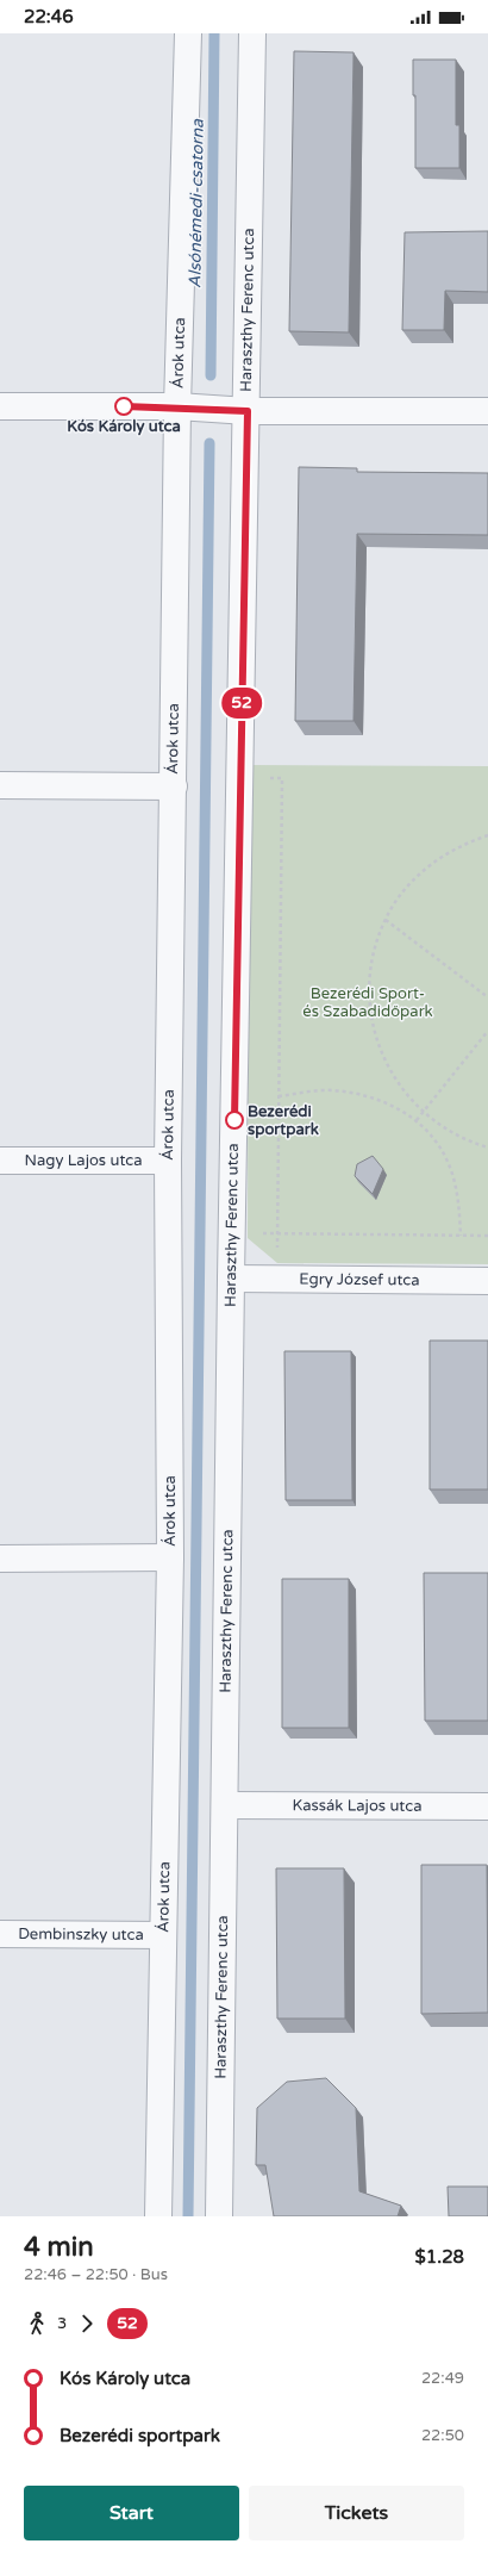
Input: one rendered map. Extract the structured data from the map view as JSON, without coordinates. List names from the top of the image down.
{
  "streets": {
    "street": [
      "Haraszthy Ferenc utca",
      "Árok utca",
      "Nagy Lajos utca",
      "Egry József utca",
      "Kassák Lajos utca",
      "Dembinszky utca"
    ]
  },
  "crossings": [
    ["Haraszthy Ferenc utca", "Egry József utca"],
    ["Haraszthy Ferenc utca", "Kassák Lajos utca"],
    ["Árok utca", "Nagy Lajos utca"],
    ["Árok utca", "Dembinszky utca"]
  ],
  "water": ["Alsónémedi-csatorna"],
  "parks": ["Bezerédi Sport- és Szabadidőpark"],
  "places": ["Kós Károly utca", "Bezerédi sportpark"],
  "lines": ["bus line 52"],
  "page": {
    "status": "22:46",
    "on_map": "52",
    "heading": ["4 min", "22:46 – 22:50 · Bus", "$1.28"],
    "legs": ["3", "52"],
    "list": [
      {
        "name": "Kós Károly utca",
        "value": "22:49"
      },
      {
        "name": "Bezerédi sportpark",
        "value": "22:50"
      }
    ],
    "buttons": ["Start", "Tickets"]
  }
}
